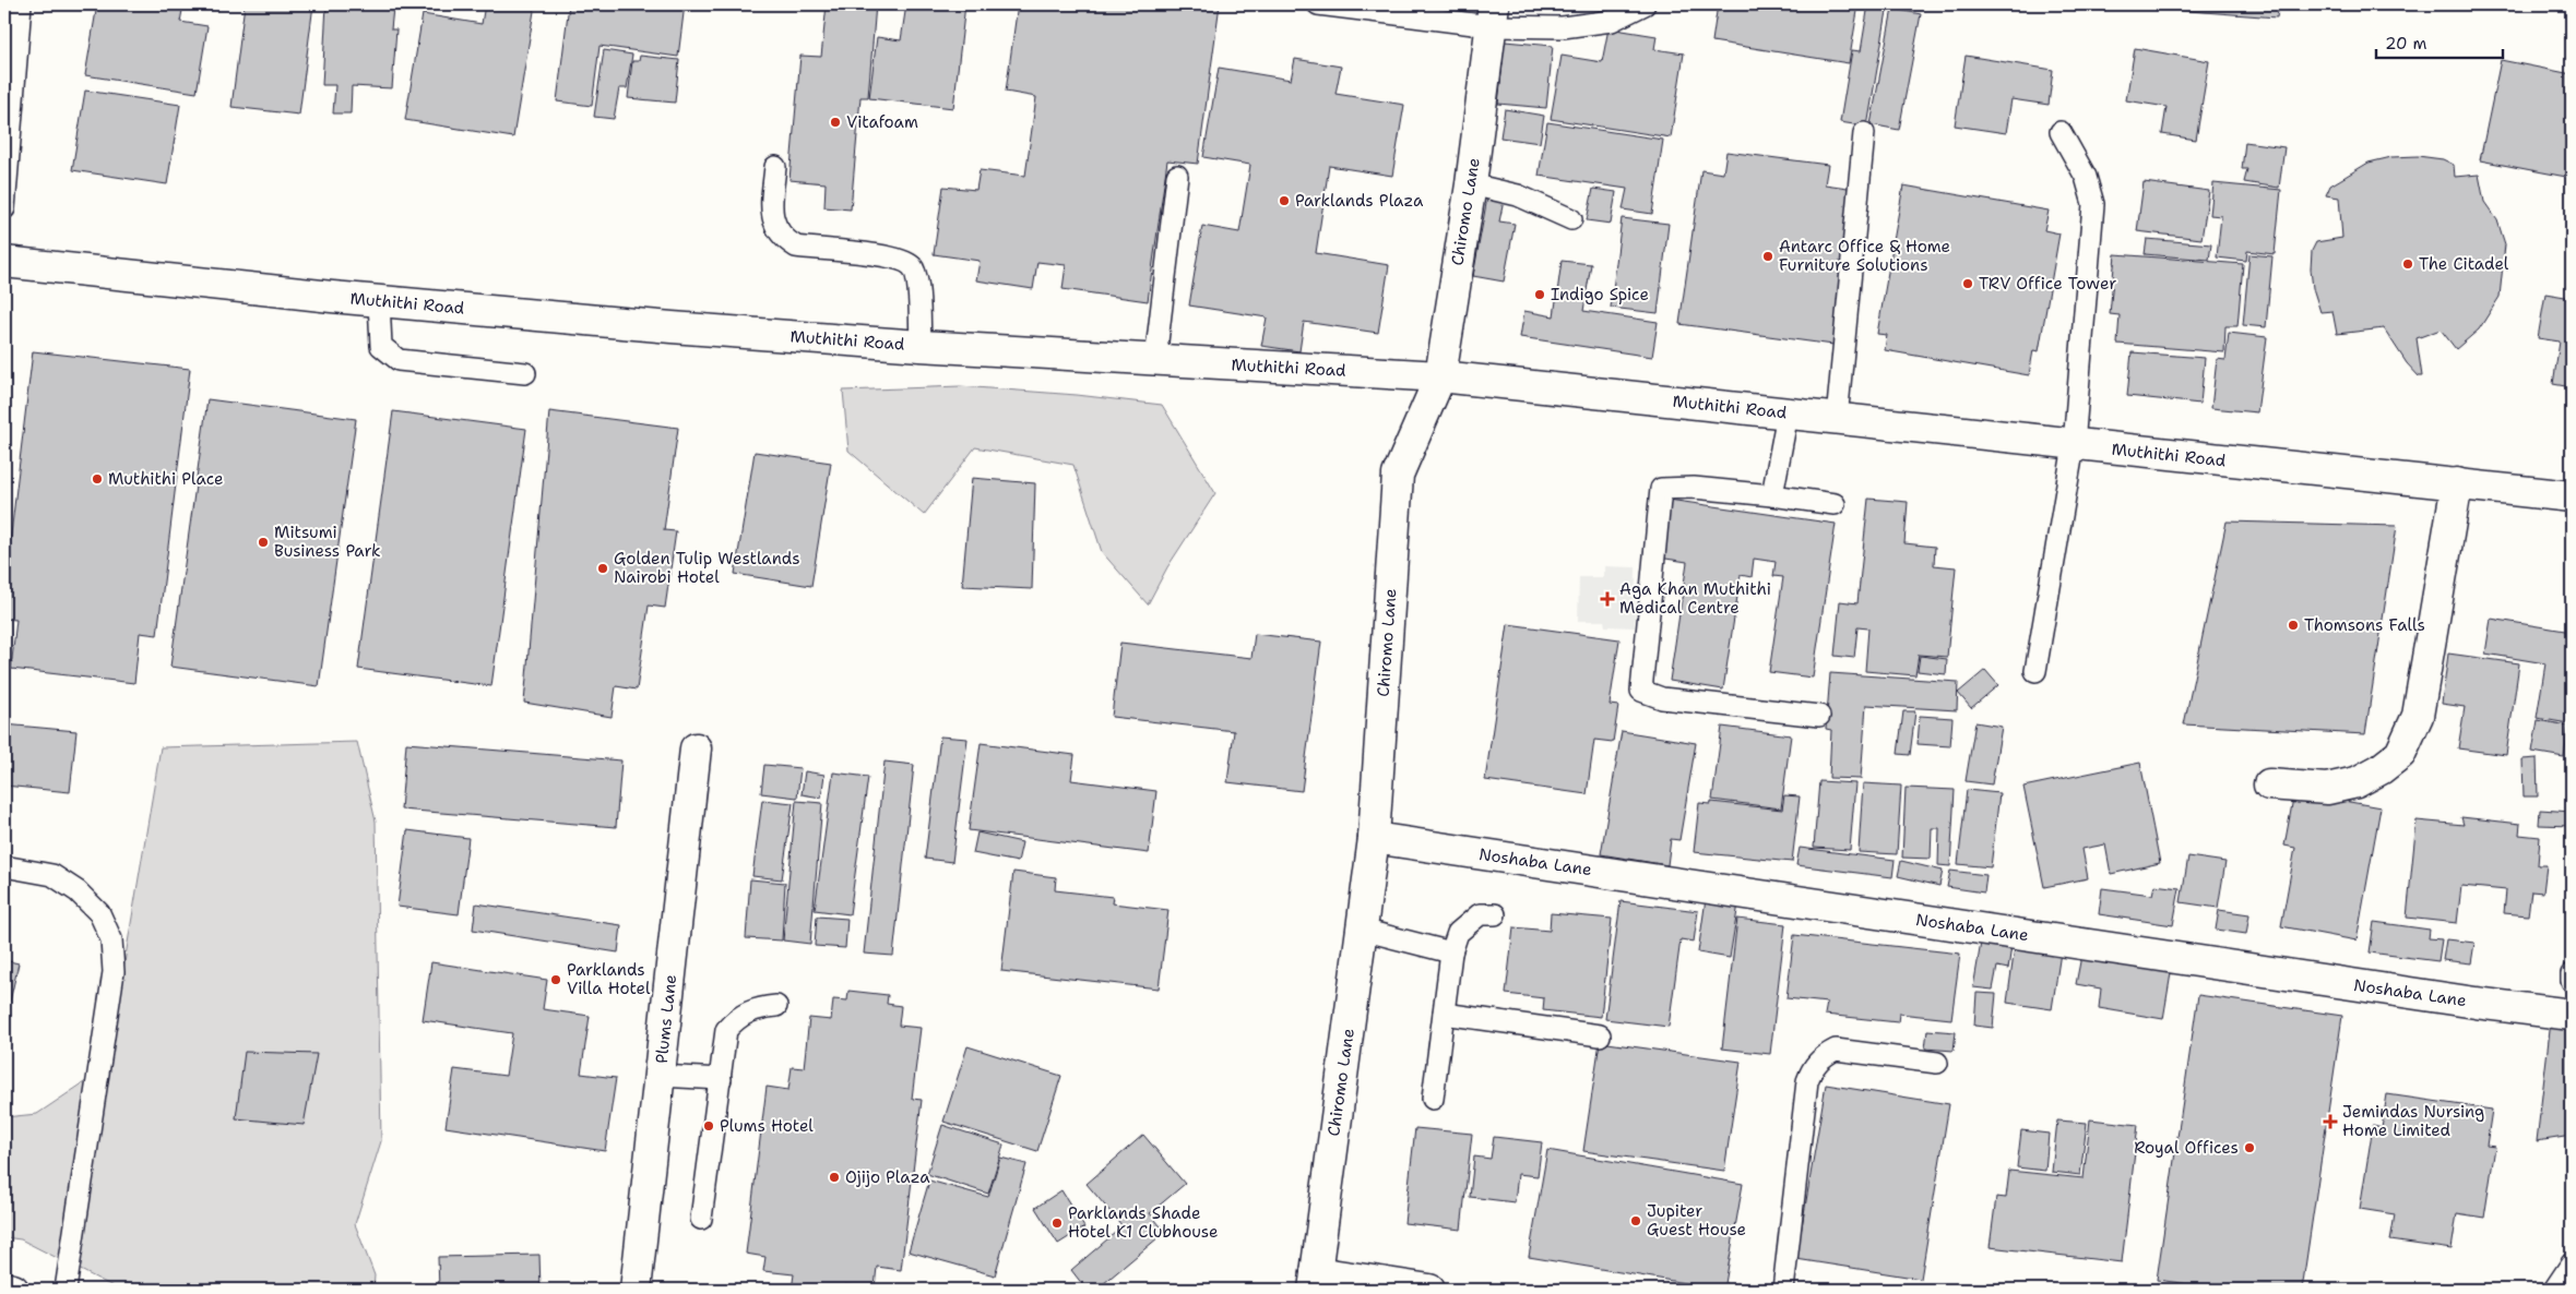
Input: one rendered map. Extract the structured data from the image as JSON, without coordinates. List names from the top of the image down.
{
  "streets": {
    "street": [
      "Chiromo Lane",
      "Muthithi Road",
      "Noshaba Lane",
      "Plums Lane"
    ]
  },
  "crossings": [
    ["Chiromo Lane", "Muthithi Road"],
    ["Chiromo Lane", "Noshaba Lane"]
  ],
  "places": {
    "other": [
      "Vitafoam",
      "Parklands Plaza",
      "Antarc Office & Home Furniture Solutions",
      "The Citadel",
      "TRV Office Tower",
      "Indigo Spice",
      "Muthithi Place",
      "Mitsumi Business Park",
      "Golden Tulip Westlands Nairobi Hotel",
      "Thomsons Falls",
      "Parklands Villa Hotel",
      "Plums Hotel",
      "Royal Offices",
      "Ojijo Plaza",
      "Jupiter Guest House",
      "Parklands Shade Hotel K1 Clubhouse"
    ],
    "health": ["Aga Khan Muthithi Medical Centre", "Jemindas Nursing Home Limited"]
  },
  "scale_bar": "20 m"
}
